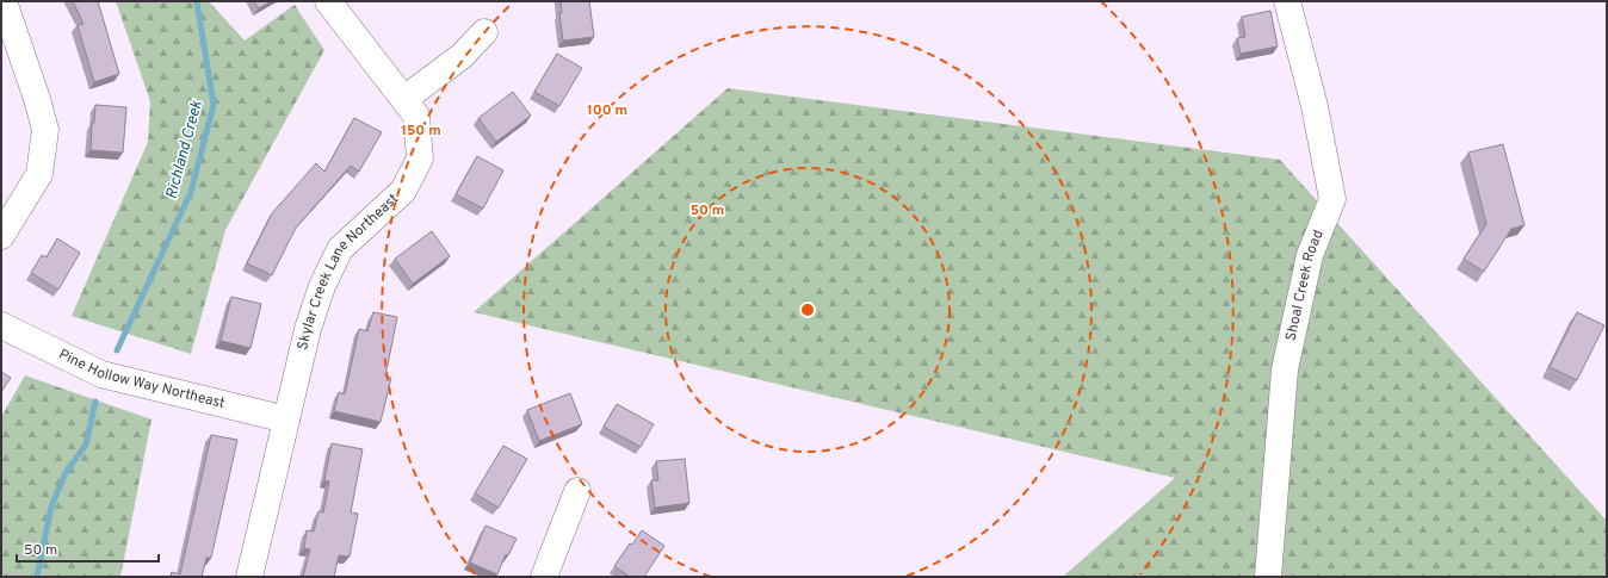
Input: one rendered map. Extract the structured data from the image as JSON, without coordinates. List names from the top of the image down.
{
  "streets": {
    "street": ["Skylar Creek Lane Northeast", "Shoal Creek Road", "Pine Hollow Way Northeast"]
  },
  "crossings": [
    ["Skylar Creek Lane Northeast", "Pine Hollow Way Northeast"]
  ],
  "water": ["Richland Creek"],
  "scale_bar": "50 m",
  "rings": ["100 m", "150 m", "50 m"]
}
